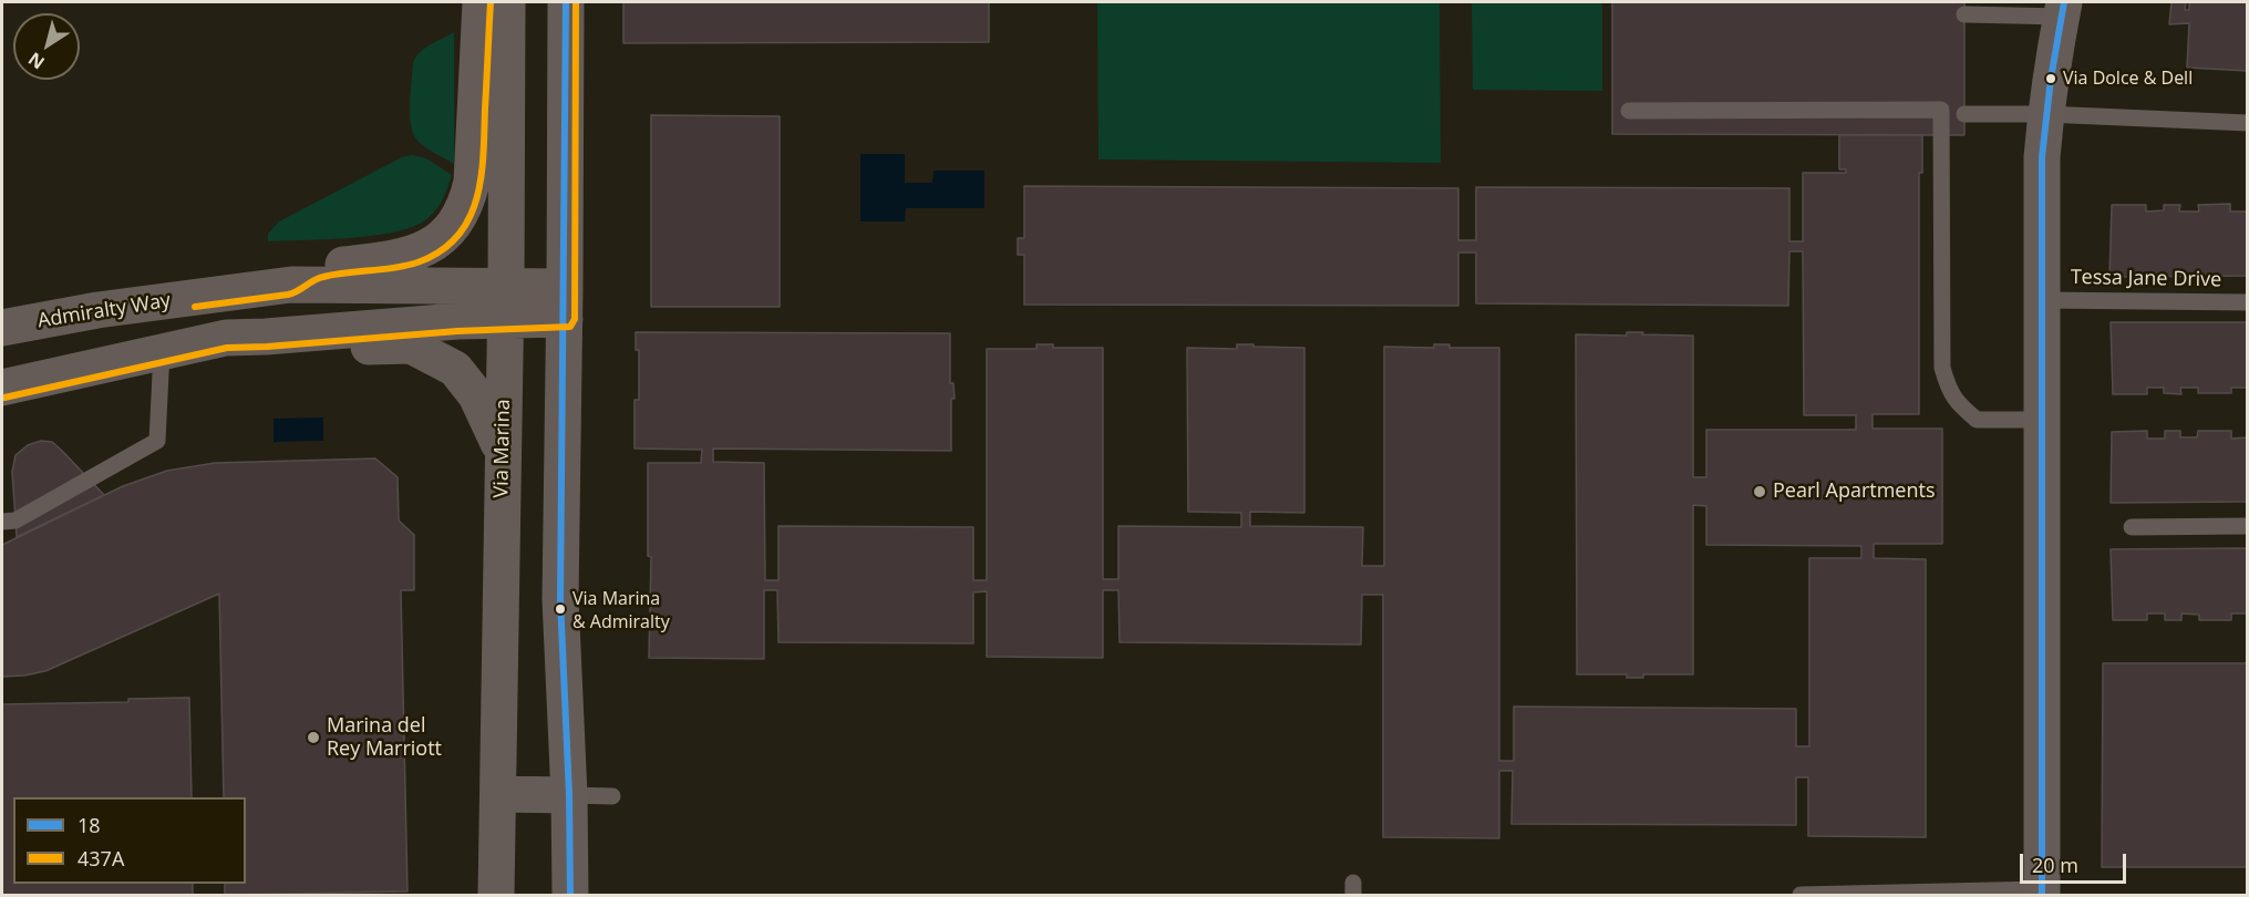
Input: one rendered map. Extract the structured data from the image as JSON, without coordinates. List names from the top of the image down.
{
  "streets": {
    "street": ["Admiralty Way", "Via Marina"],
    "lane": ["Tessa Jane Drive"]
  },
  "crossings": [
    ["Admiralty Way", "Via Marina"]
  ],
  "places": [
    "Via Dolce & Dell",
    "Pearl Apartments",
    "Via Marina & Admiralty",
    "Marina del Rey Marriott"
  ],
  "lines": ["transit line 18", "transit line 437A"],
  "legend": ["18", "437A"],
  "scale_bar": "20 m",
  "north": "bottom left"
}
